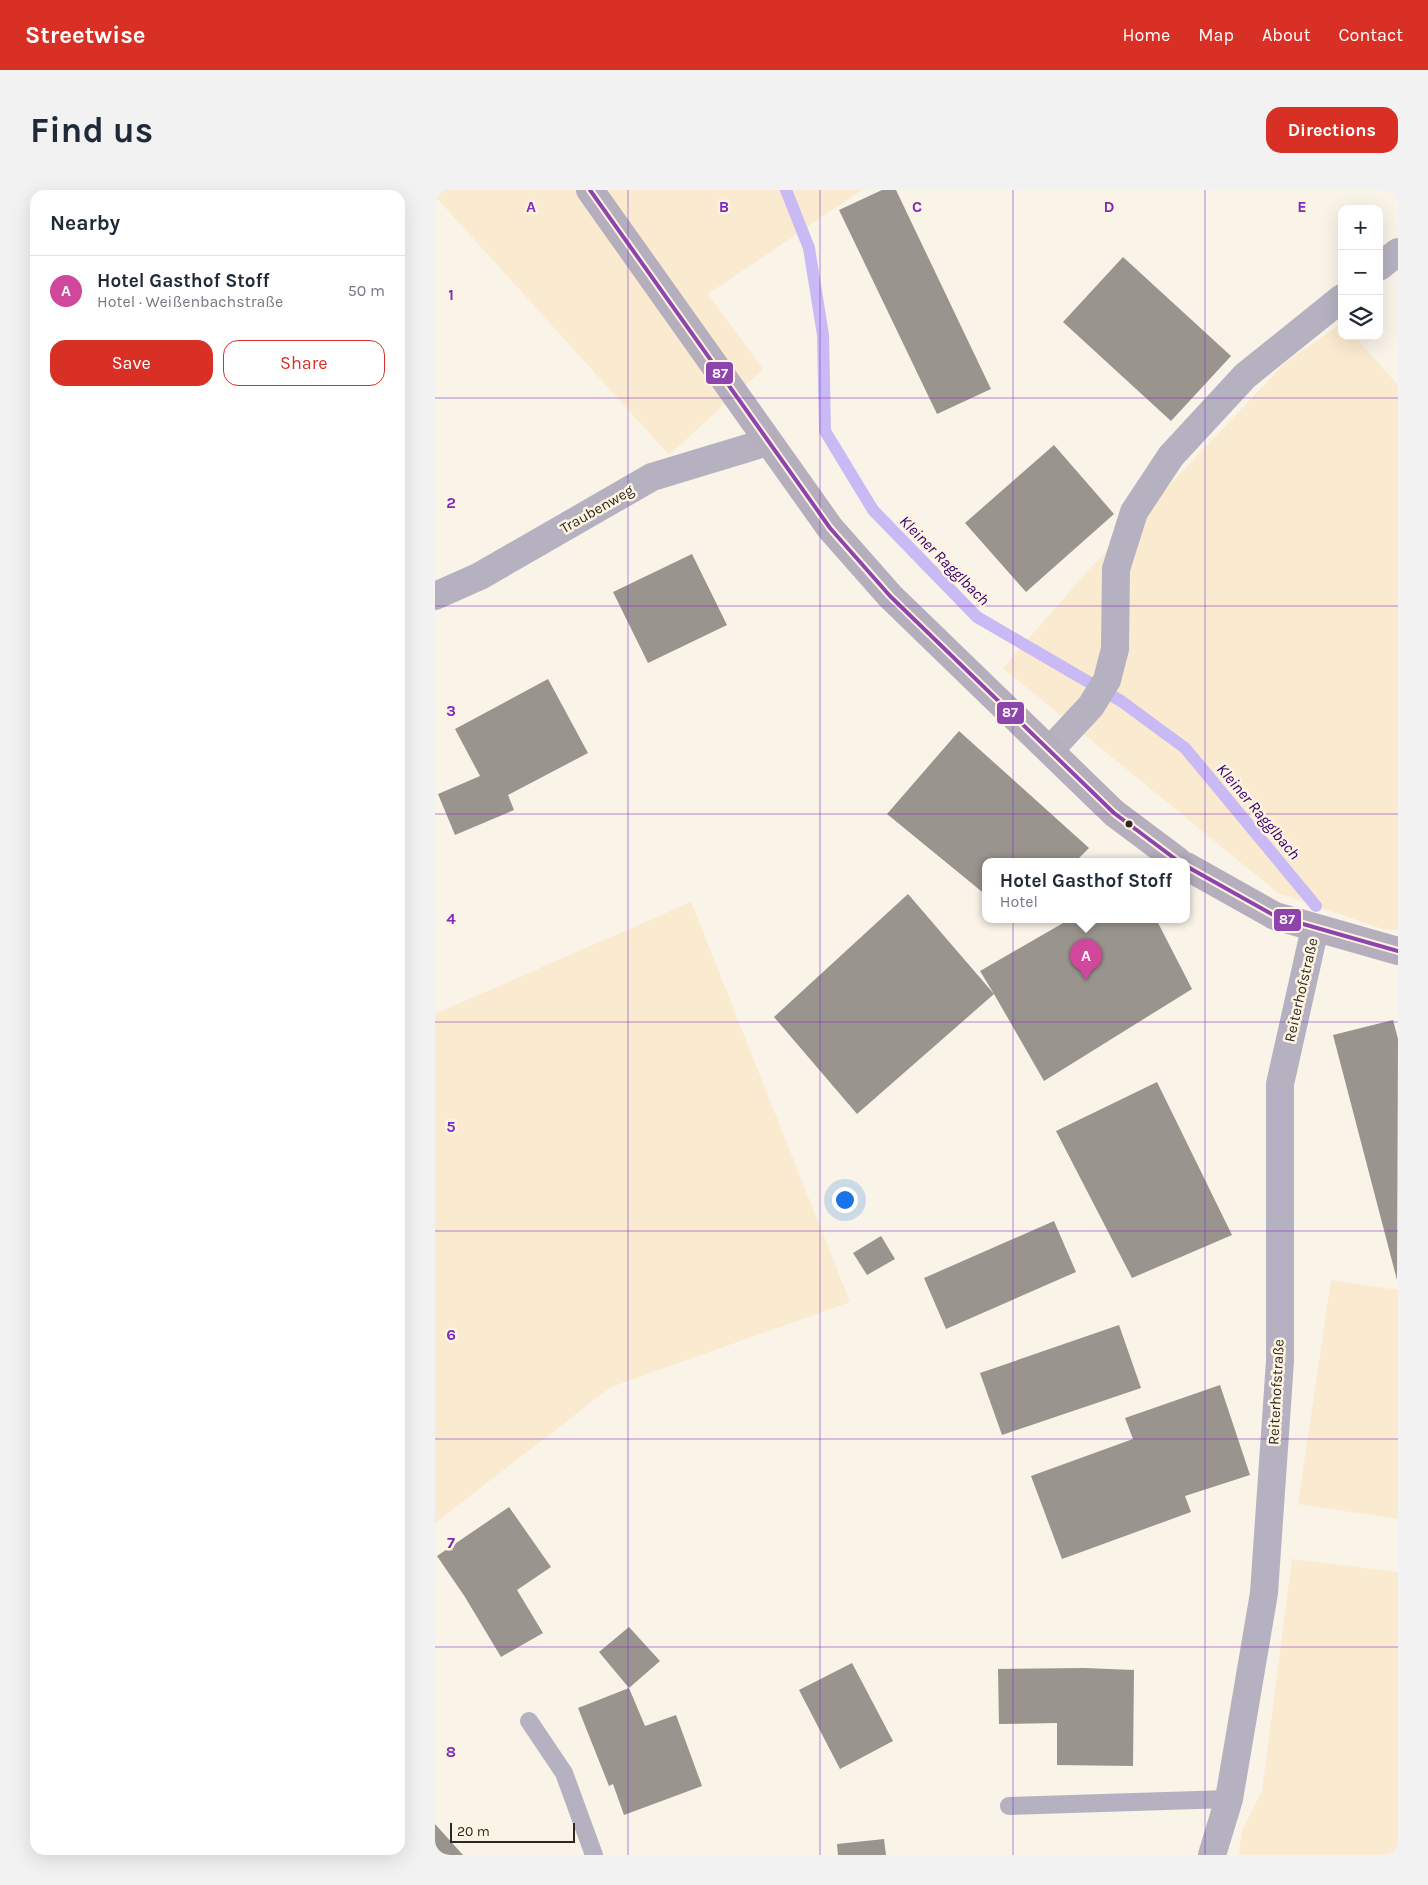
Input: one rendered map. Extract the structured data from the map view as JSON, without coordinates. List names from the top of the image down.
{
  "streets": {
    "street": ["Traubenweg", "Reiterhofstraße"]
  },
  "water": ["Kleiner Ragglbach"],
  "lines": ["transit line 87"],
  "scale_bar": "20 m",
  "page": {
    "header": "Streetwise",
    "nav": [
      "Home",
      "Map",
      "About",
      "Contact"
    ],
    "buttons": [
      "Directions",
      ["Save", "Share"]
    ],
    "title": "Find us",
    "heading": "Nearby",
    "map_buttons": ["+", "−"],
    "list": [
      {
        "mark": "A",
        "name": "Hotel Gasthof Stoff",
        "note": "Hotel · Weißenbachstraße",
        "value": "50 m"
      }
    ],
    "popup": ["Hotel Gasthof Stoff", "Hotel"],
    "pins": "A",
    "scale": "20 m"
  },
  "grid": {
    "columns": [
      "A",
      "B",
      "C",
      "D",
      "E"
    ],
    "rows": [
      "1",
      "2",
      "3",
      "4",
      "5",
      "6",
      "7",
      "8"
    ]
  }
}
